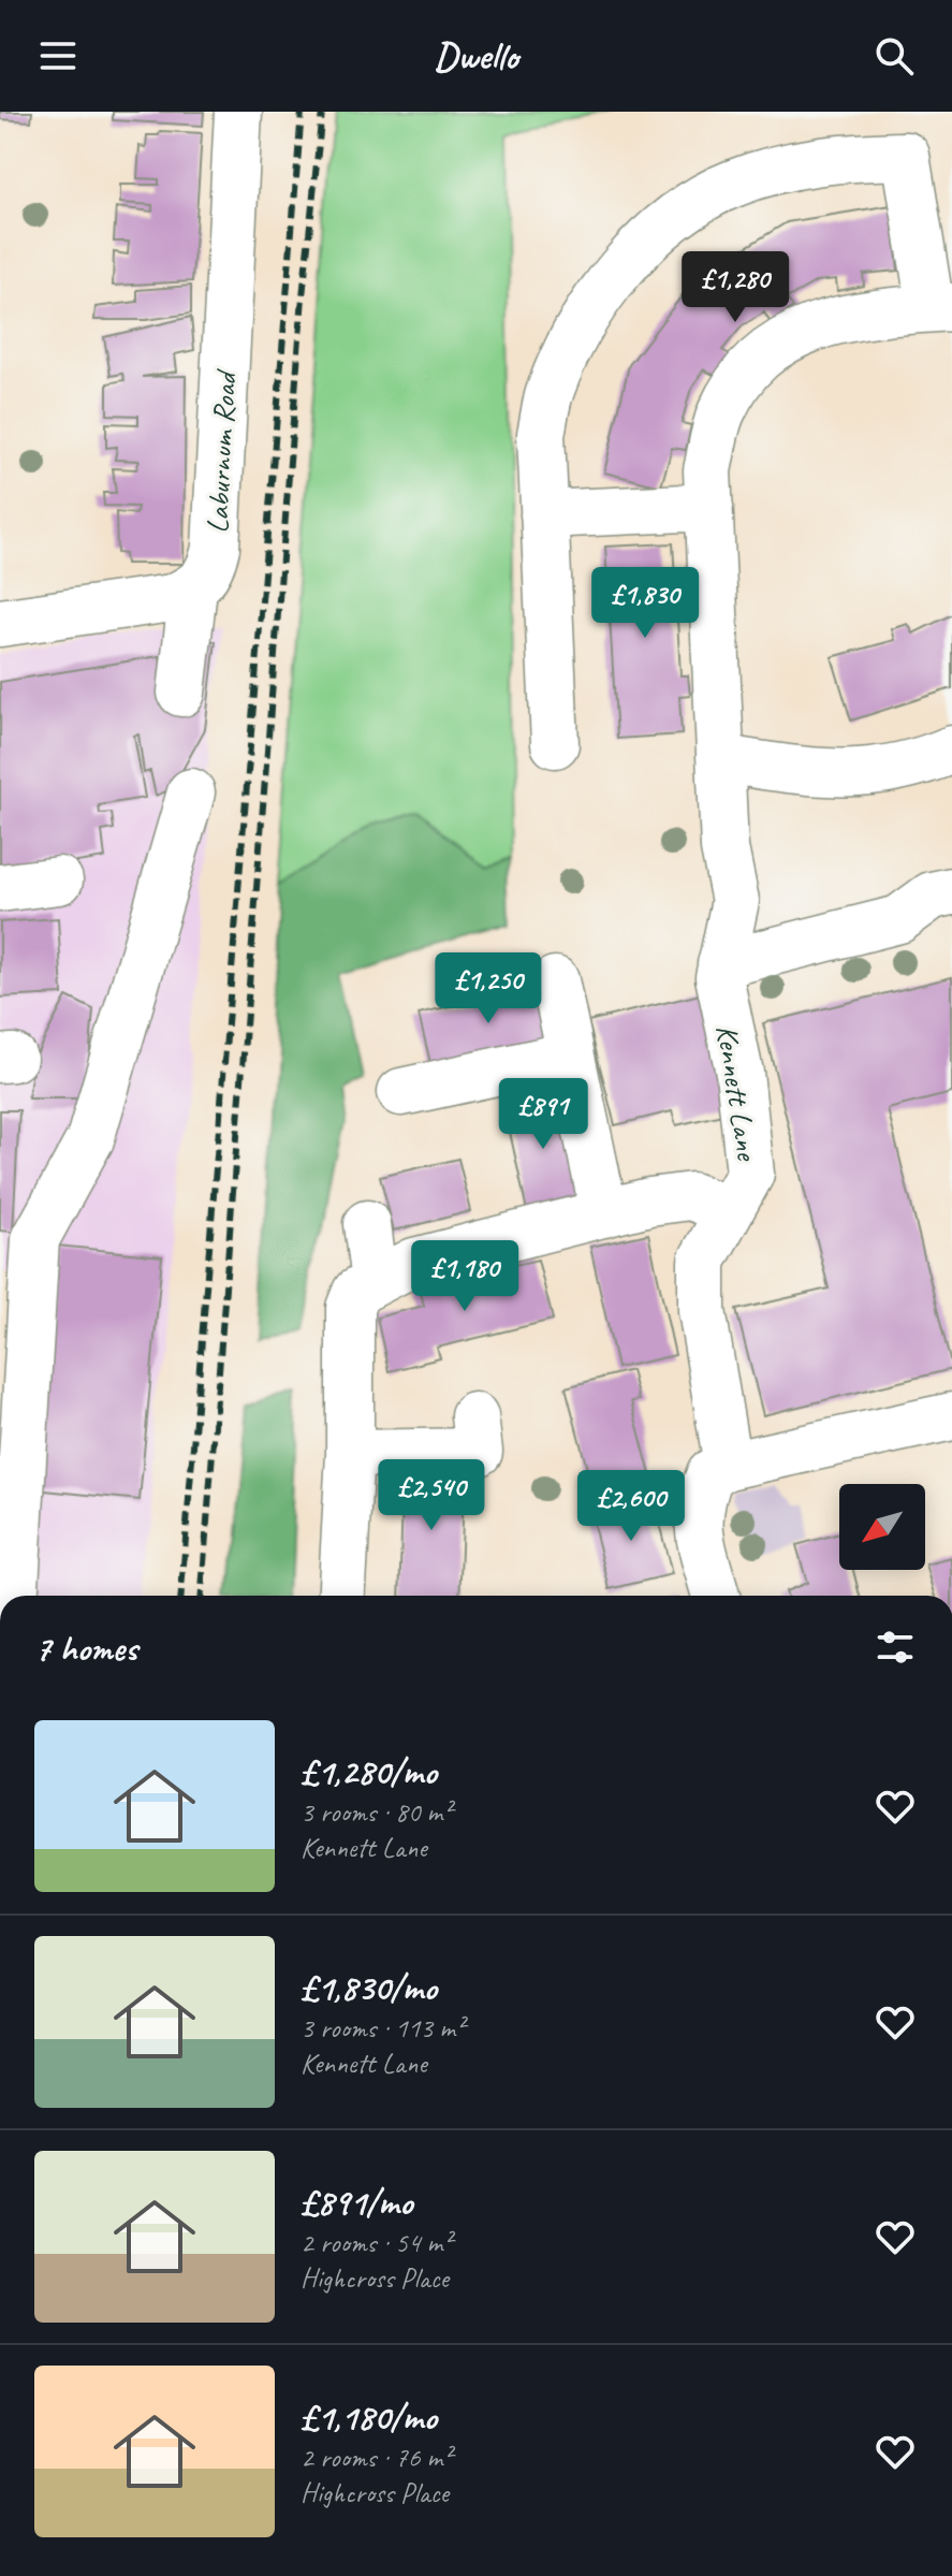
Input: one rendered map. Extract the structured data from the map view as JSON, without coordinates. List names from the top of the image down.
{
  "streets": {
    "street": ["Laburnum Road", "Kennett Lane"]
  },
  "north": "bottom left",
  "page": {
    "header": "Dwello",
    "price": [
      "£1,280",
      "£1,830",
      "£1,250",
      "£891",
      "£1,180",
      "£2,540",
      "£2,600"
    ],
    "heading": "7 homes",
    "list": [
      {
        "name": "£1,280/mo",
        "note": "3 rooms · 80 m² · Kennett Lane"
      },
      {
        "name": "£1,830/mo",
        "note": "3 rooms · 113 m² · Kennett Lane"
      },
      {
        "name": "£891/mo",
        "note": "2 rooms · 54 m² · Highcross Place"
      },
      {
        "name": "£1,180/mo",
        "note": "2 rooms · 76 m² · Highcross Place"
      }
    ]
  }
}
